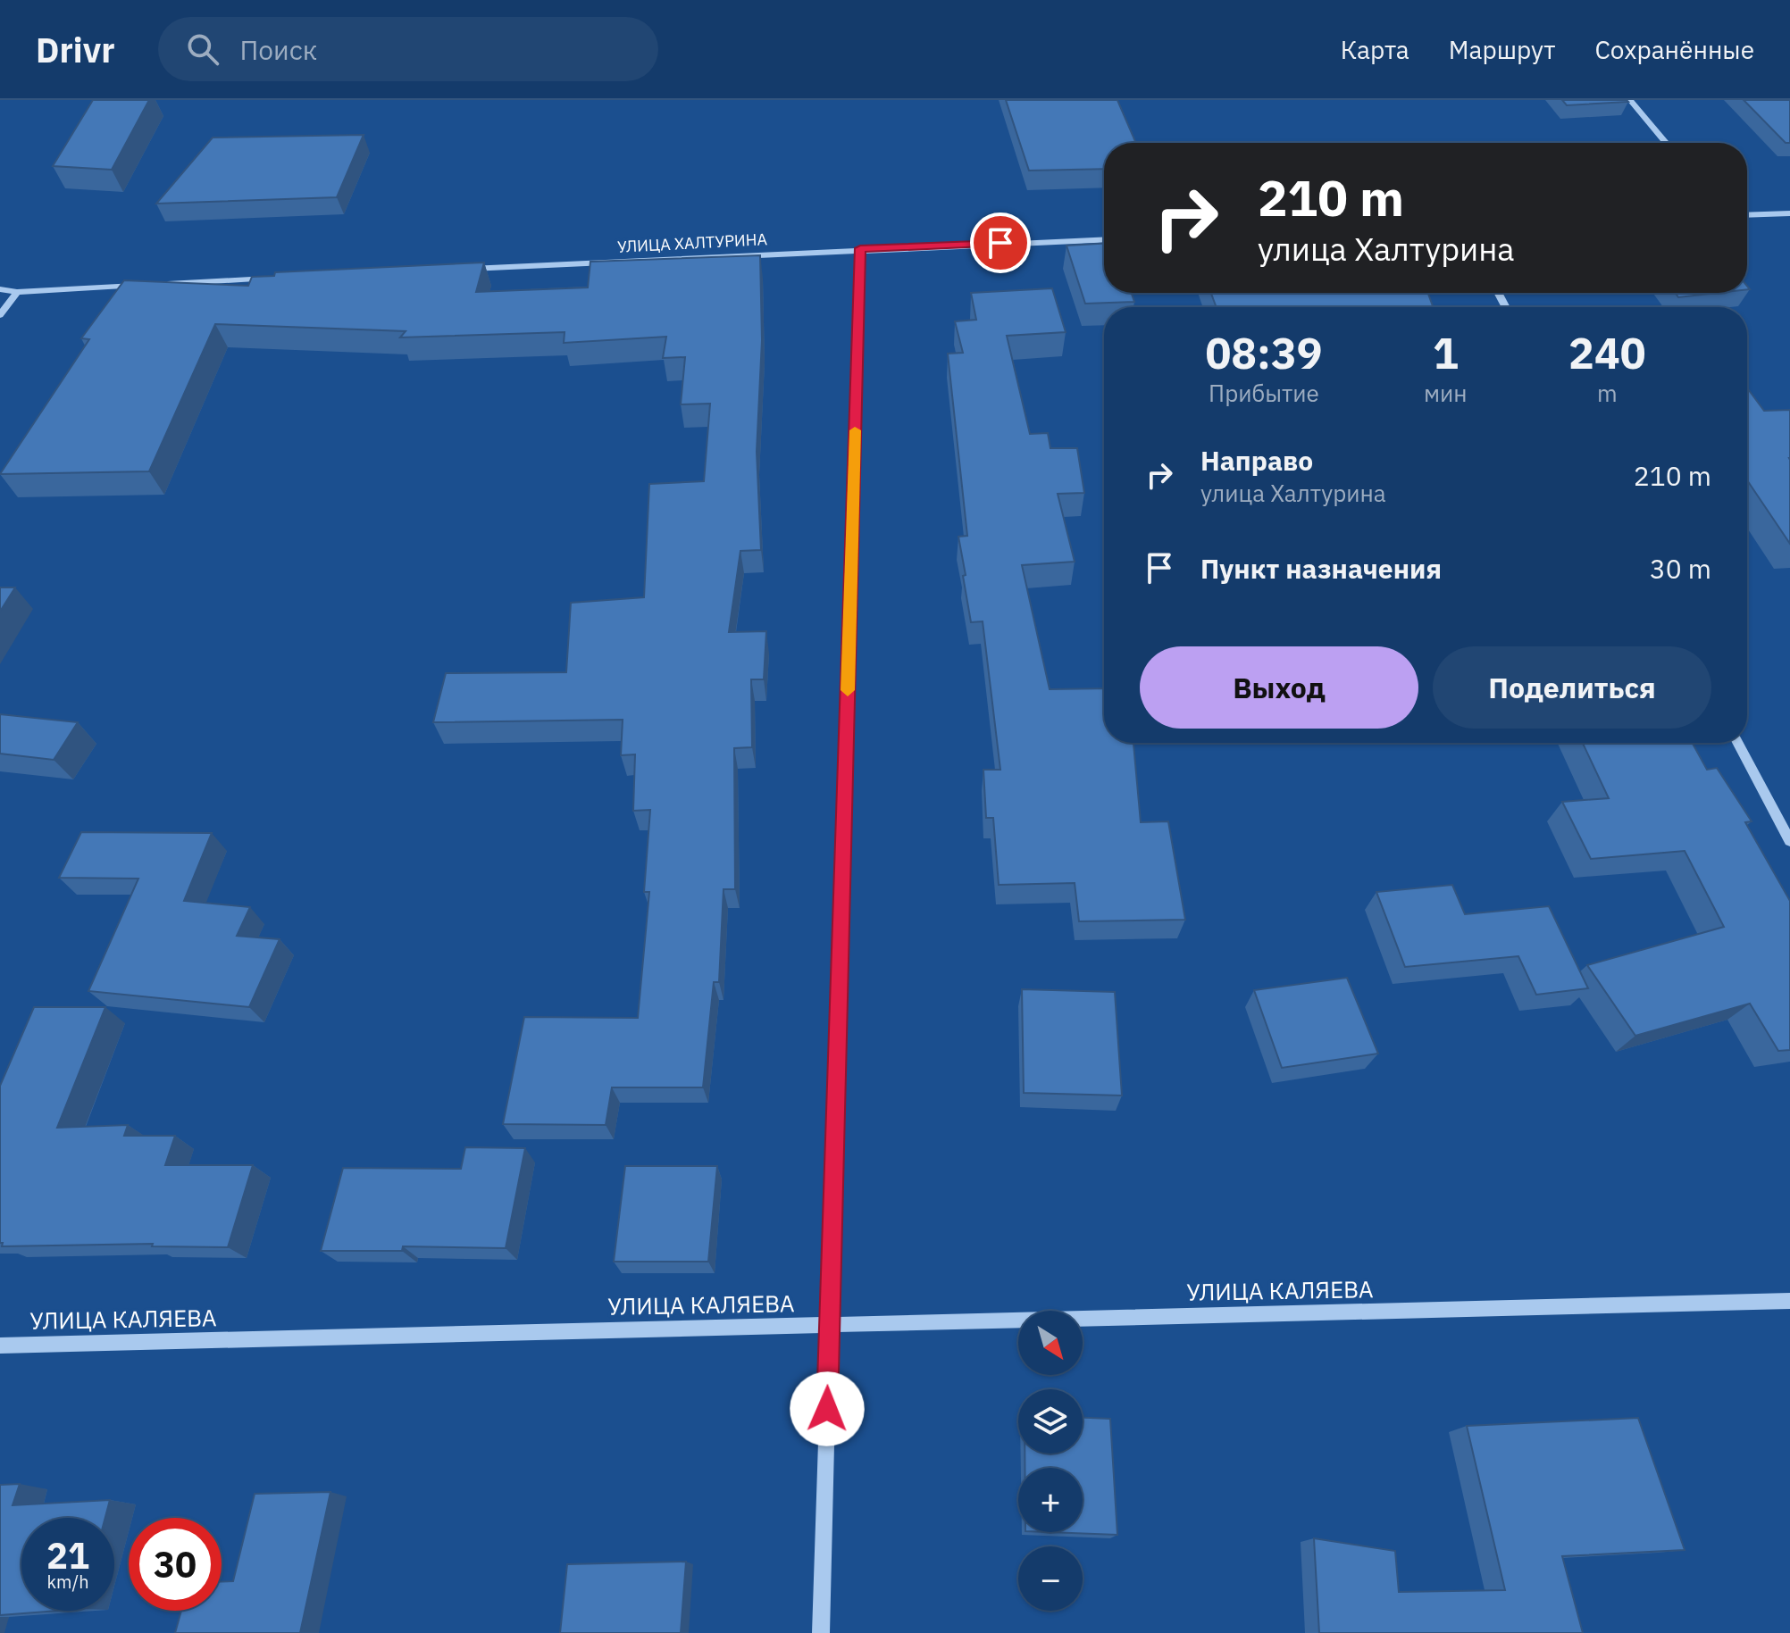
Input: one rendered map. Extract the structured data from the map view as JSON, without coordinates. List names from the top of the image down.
{
  "streets": {
    "street": ["УЛИЦА ХАЛТУРИНА", "УЛИЦА КАЛЯЕВА"]
  },
  "north": "bottom right",
  "page": {
    "header": "Drivr",
    "search": "Поиск",
    "nav": ["Карта", "Маршрут", "Сохранённые"],
    "turn": ["210 m", "улица Халтурина"],
    "eta": [
      "08:39",
      "Прибытие",
      "1",
      "мин",
      "240",
      "m"
    ],
    "list": [
      {
        "name": "Направо",
        "note": "улица Халтурина",
        "value": "210 m"
      },
      {
        "name": "Пункт назначения",
        "value": "30 m"
      }
    ],
    "buttons": ["Выход", "Поделиться"],
    "map_buttons": ["+", "−"],
    "speed": "21 km/h",
    "limit": "30"
  }
}
